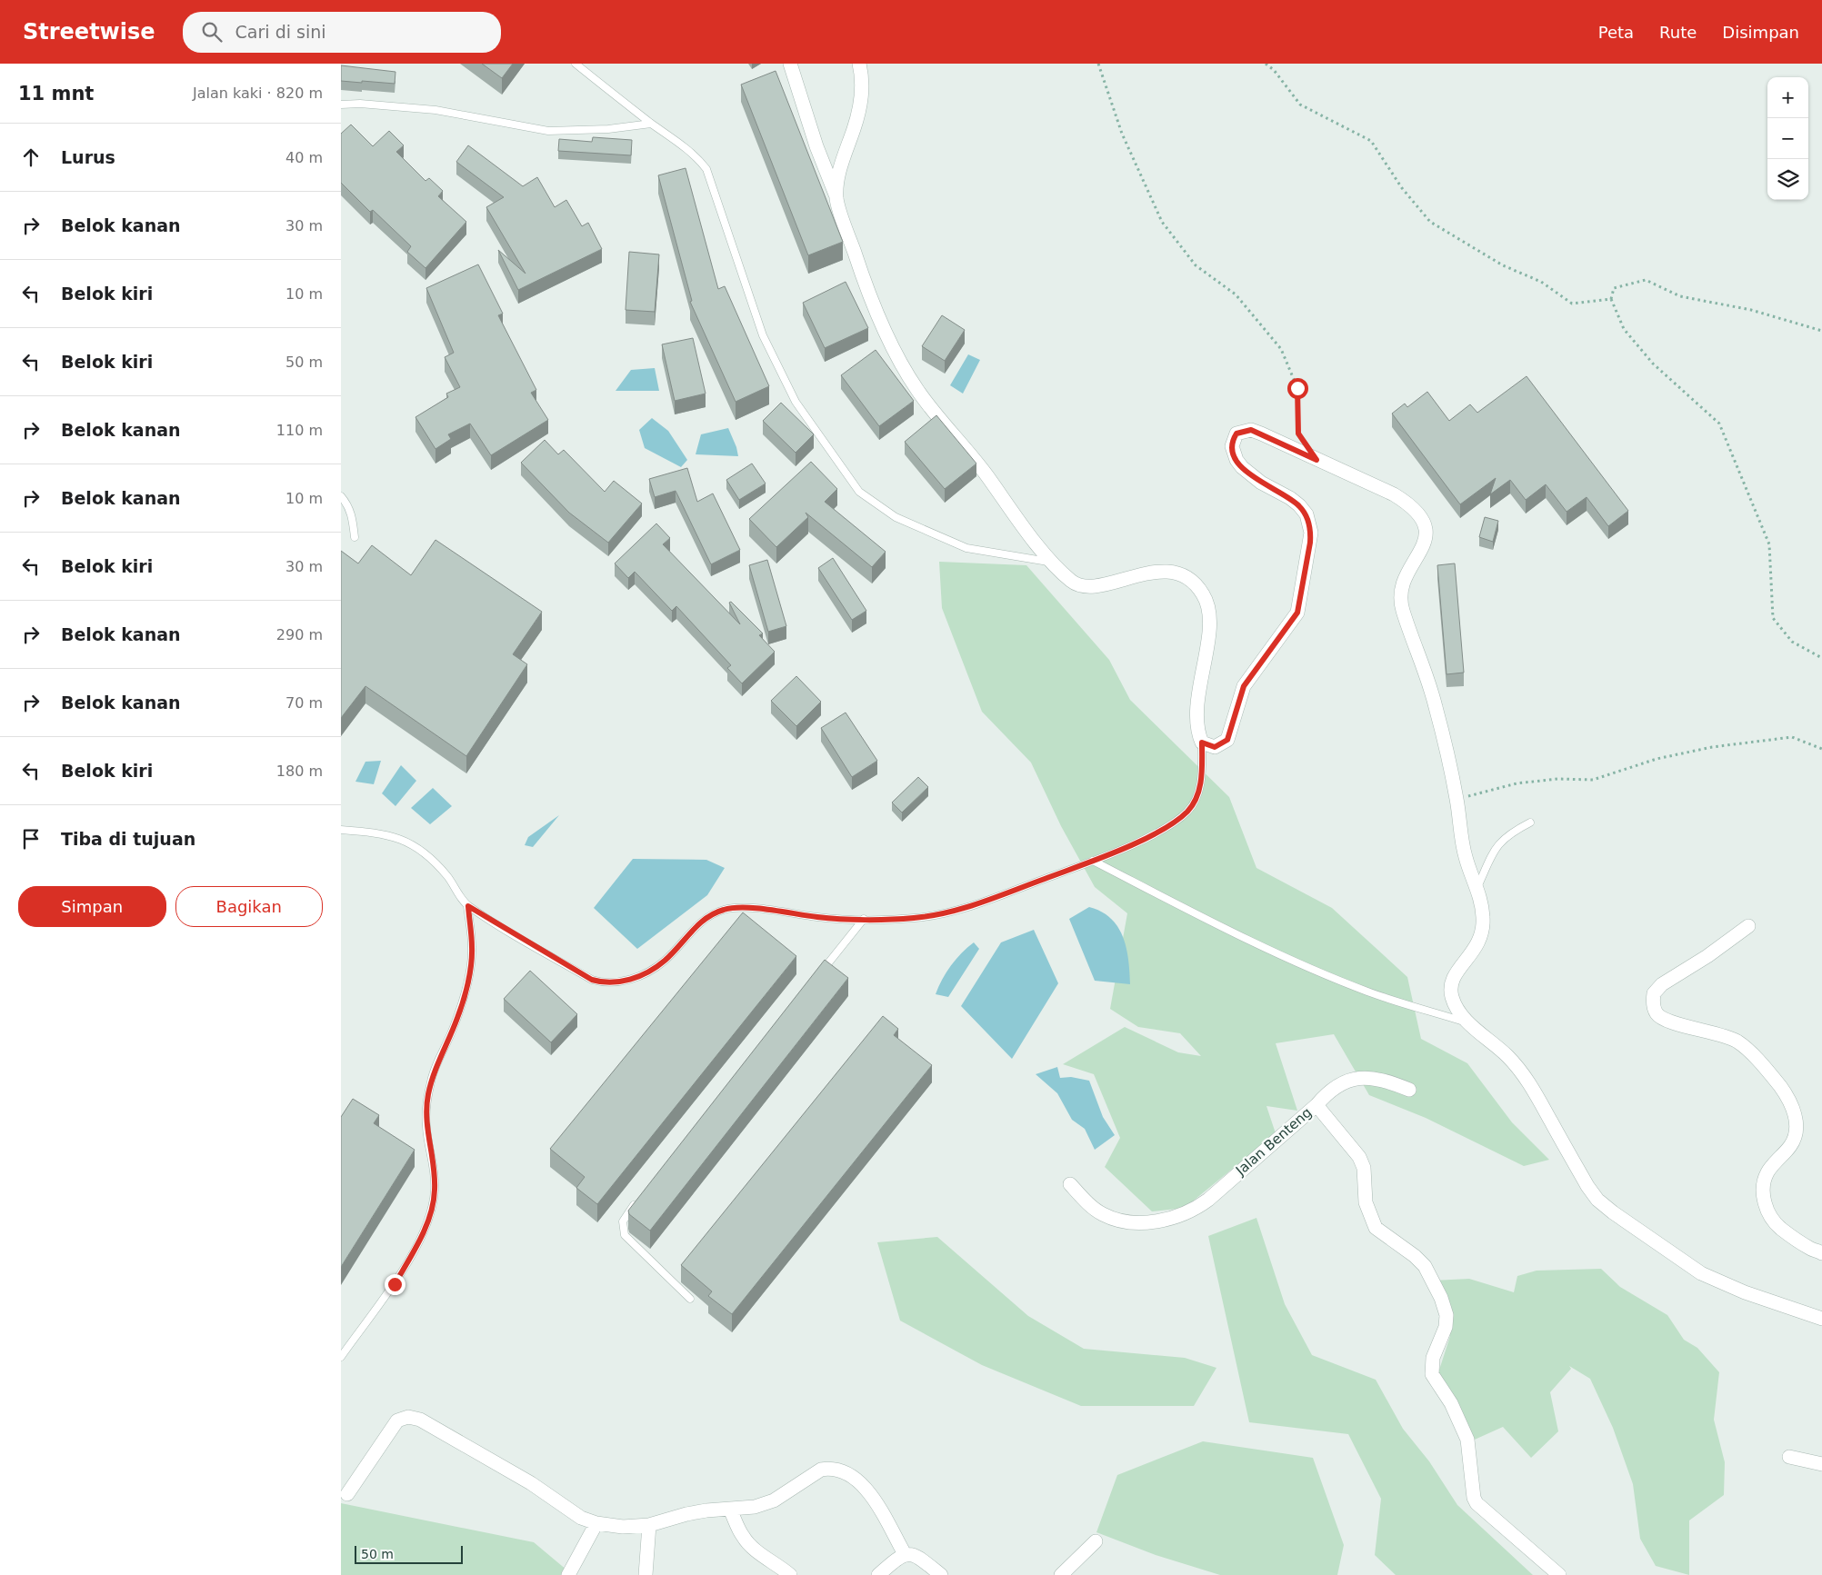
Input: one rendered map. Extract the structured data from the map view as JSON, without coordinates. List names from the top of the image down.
{
  "streets": {
    "street": ["Jalan Benteng"]
  },
  "scale_bar": "50 m",
  "page": {
    "header": "Streetwise",
    "search": "Cari di sini",
    "nav": ["Peta", "Rute", "Disimpan"],
    "heading": ["11 mnt", "Jalan kaki · 820 m"],
    "map_buttons": ["+", "−"],
    "list": [
      ["Lurus", "40 m"],
      ["Belok kanan", "30 m"],
      ["Belok kiri", "10 m"],
      ["Belok kiri", "50 m"],
      ["Belok kanan", "110 m"],
      ["Belok kanan", "10 m"],
      ["Belok kiri", "30 m"],
      ["Belok kanan", "290 m"],
      ["Belok kanan", "70 m"],
      ["Belok kiri", "180 m"],
      "Tiba di tujuan"
    ],
    "buttons": ["Simpan", "Bagikan"],
    "scale": "50 m"
  }
}
